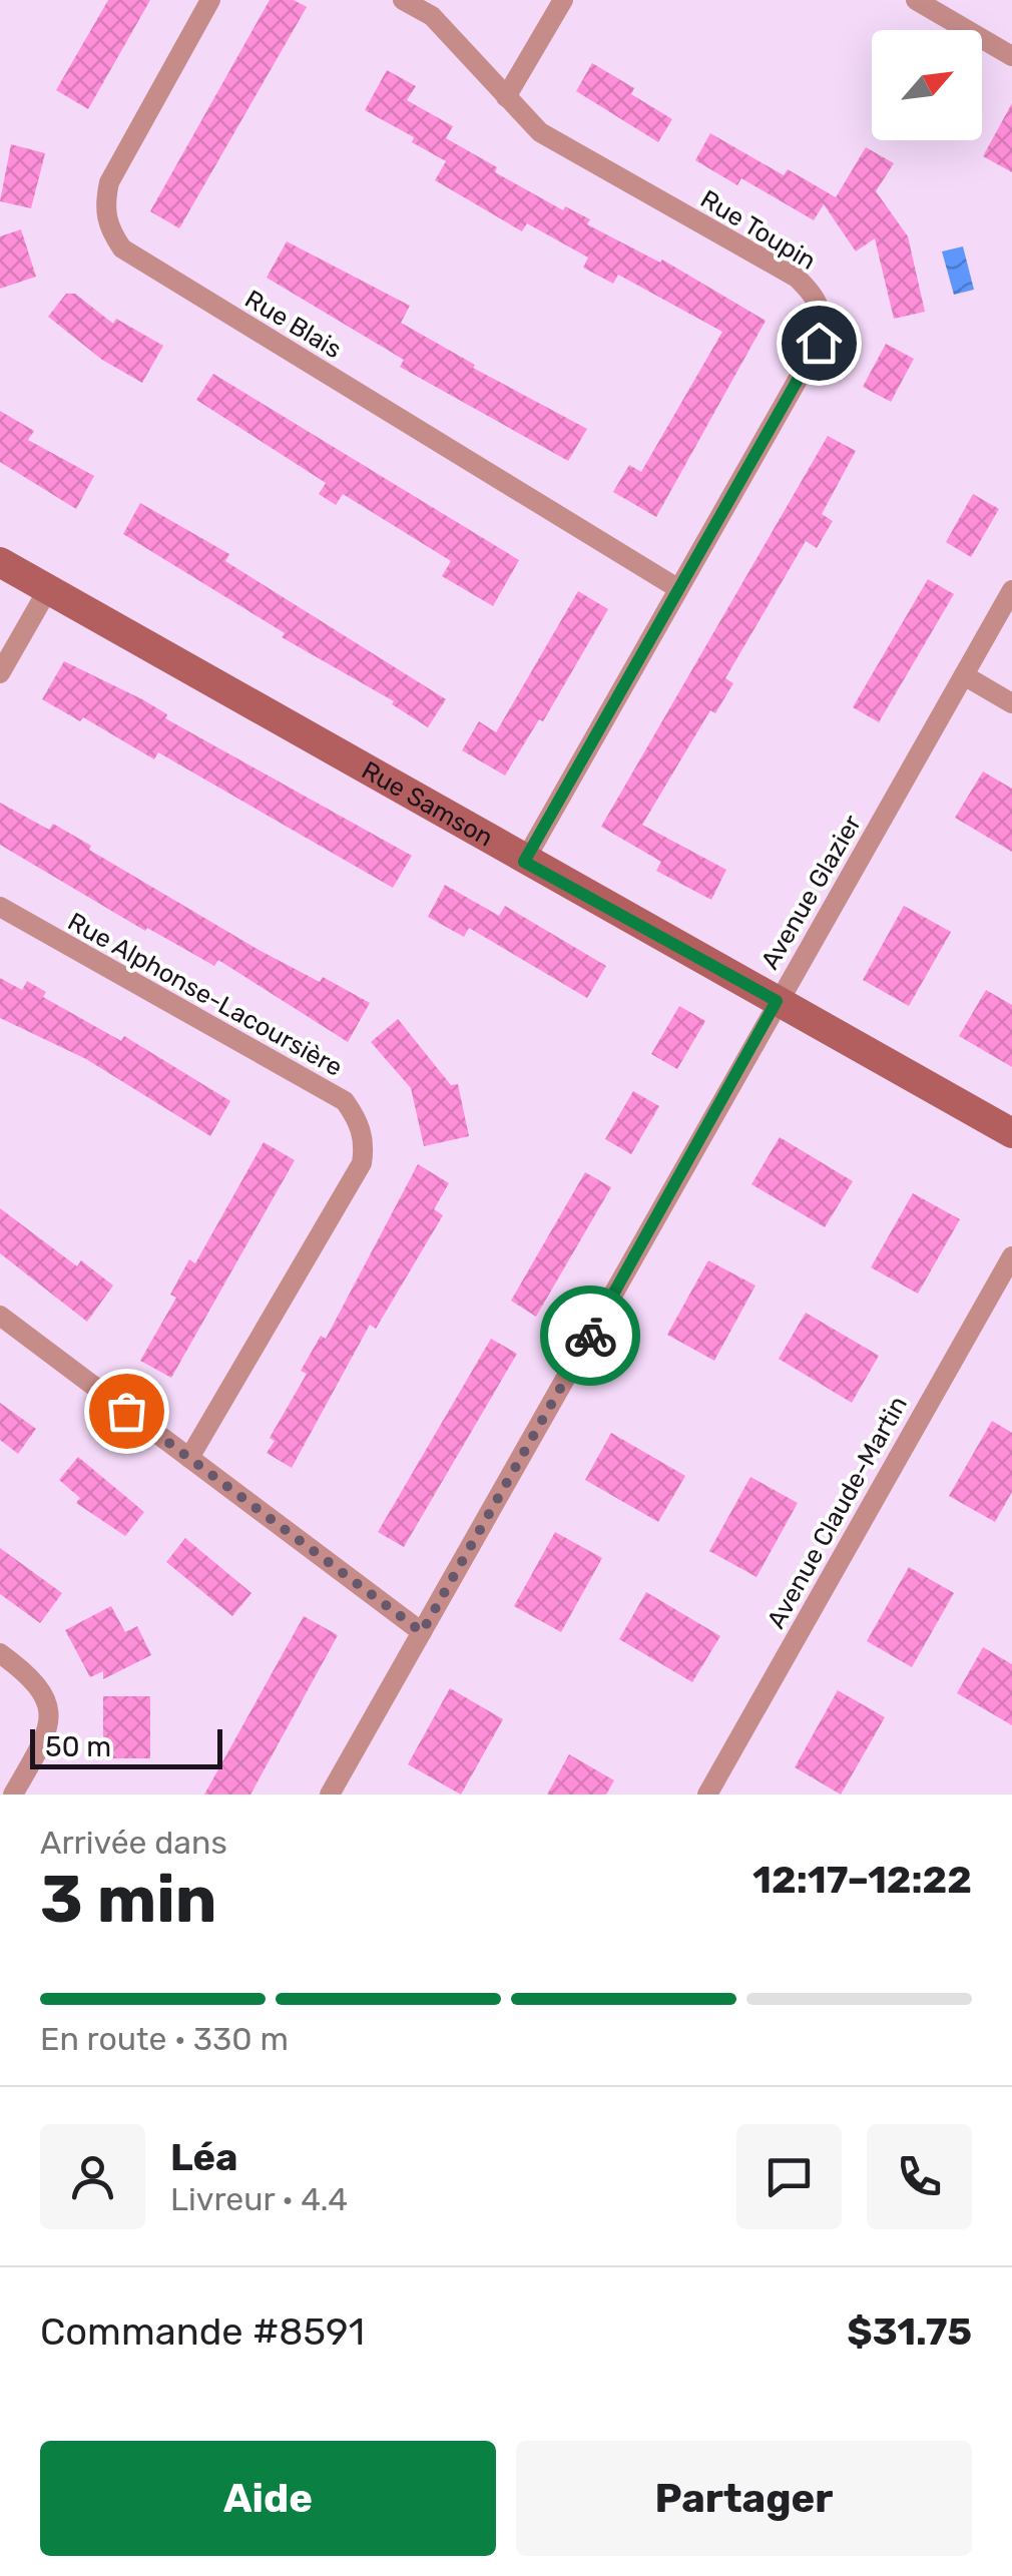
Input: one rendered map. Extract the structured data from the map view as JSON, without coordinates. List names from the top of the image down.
{
  "streets": {
    "street": [
      "Rue Toupin",
      "Rue Blais",
      "Rue Samson",
      "Avenue Glazier",
      "Rue Alphonse-Lacoursière",
      "Avenue Claude-Martin"
    ]
  },
  "crossings": [
    ["Rue Toupin", "Rue Blais"],
    ["Rue Toupin", "Rue Samson"],
    ["Rue Samson", "Avenue Glazier"]
  ],
  "scale_bar": "50 m",
  "north": "top right",
  "page": {
    "scale": "50 m",
    "heading": ["3 min", "Arrivée dans", "12:17–12:22"],
    "panel": [
      "Léa",
      "Livreur · 4.4",
      "Commande #8591",
      "$31.75"
    ],
    "bar": "En route · 330 m",
    "buttons": ["Aide", "Partager"]
  }
}
